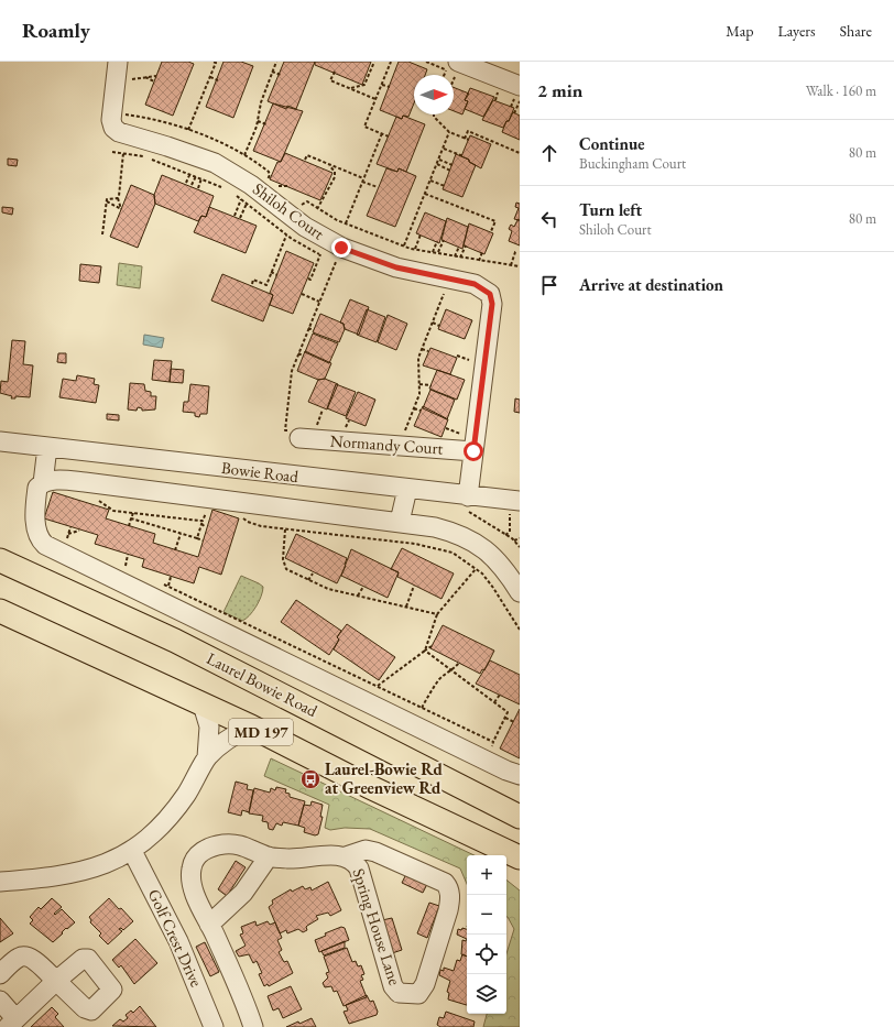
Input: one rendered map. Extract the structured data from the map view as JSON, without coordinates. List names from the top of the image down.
{
  "streets": {
    "main road": ["Laurel Bowie Road", "MD 197"],
    "street": [
      "Shiloh Court",
      "Normandy Court",
      "Bowie Road",
      "Spring House Lane",
      "Golf Crest Drive"
    ]
  },
  "crossings": [
    ["Shiloh Court", "Normandy Court"]
  ],
  "places": {
    "bus stop": ["Laurel-Bowie Rd at Greenview Rd"]
  },
  "north": "right",
  "page": {
    "header": "Roamly",
    "nav": ["Map", "Layers", "Share"],
    "heading": ["2 min", "Walk · 160 m"],
    "list": [
      ["Continue", "Buckingham Court", "80 m"],
      ["Turn left", "Shiloh Court", "80 m"],
      "Arrive at destination"
    ],
    "map_buttons": ["+", "−"]
  }
}
